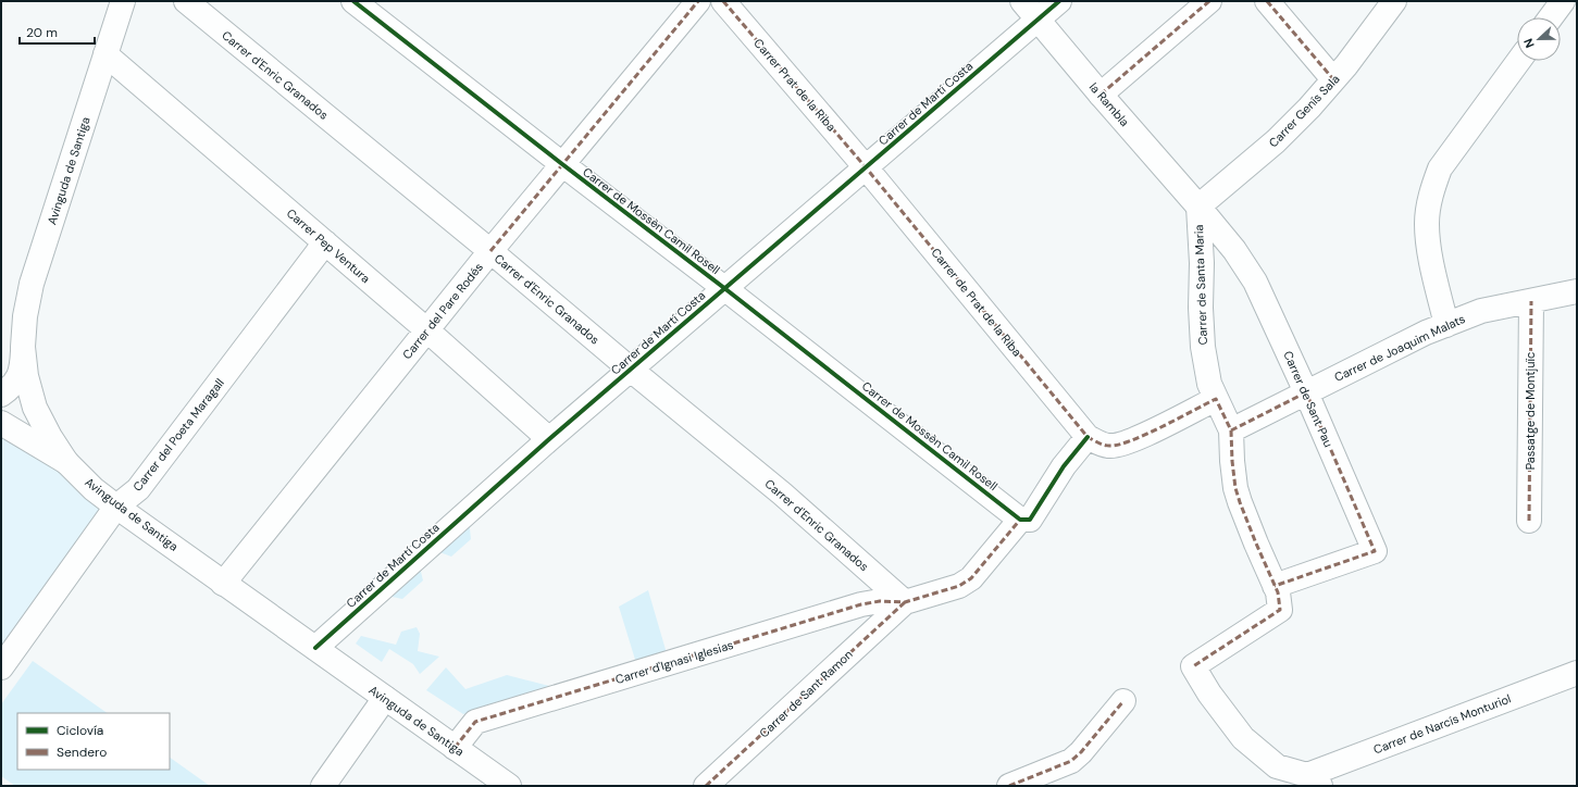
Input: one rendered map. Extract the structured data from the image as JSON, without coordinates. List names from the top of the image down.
{
  "streets": {
    "street": [
      "Carrer d'Enric Granados",
      "Carrer Prat de la Riba",
      "Carrer de Martí Costa",
      "la Rambla",
      "Carrer Genís Sala",
      "Avinguda de Santiga",
      "Carrer de Mossèn Camil Rosell",
      "Carrer Pep Ventura",
      "Carrer de Santa Maria",
      "Carrer de Prat de la Riba",
      "Carrer del Pare Rodés",
      "Carrer de Joaquim Malats",
      "Carrer de Sant Pau",
      "Passatge de Montjuïc",
      "Carrer del Poeta Maragall",
      "Carrer d'Ignasi Iglesias",
      "Carrer de Sant Ramon",
      "Carrer de Narcís Monturiol"
    ]
  },
  "crossings": [
    ["Carrer d'Enric Granados", "Carrer de Martí Costa"],
    ["Carrer d'Enric Granados", "Carrer del Pare Rodés"],
    ["Carrer d'Enric Granados", "Carrer d'Ignasi Iglesias"],
    ["Carrer d'Enric Granados", "Carrer de Sant Ramon"],
    ["Carrer Prat de la Riba", "Carrer de Martí Costa"],
    ["Carrer Prat de la Riba", "Carrer de Prat de la Riba"],
    ["Carrer de Martí Costa", "la Rambla"],
    ["Carrer de Martí Costa", "Avinguda de Santiga"],
    ["Carrer de Martí Costa", "Carrer de Mossèn Camil Rosell"],
    ["Carrer de Martí Costa", "Carrer Pep Ventura"],
    ["Carrer de Martí Costa", "Carrer de Prat de la Riba"],
    ["la Rambla", "Carrer Genís Sala"],
    ["la Rambla", "Carrer de Santa Maria"],
    ["la Rambla", "Carrer de Sant Pau"],
    ["Carrer Genís Sala", "Carrer de Santa Maria"],
    ["Carrer Genís Sala", "Carrer de Sant Pau"],
    ["Avinguda de Santiga", "Carrer Pep Ventura"],
    ["Avinguda de Santiga", "Carrer del Pare Rodés"],
    ["Avinguda de Santiga", "Carrer del Poeta Maragall"],
    ["Avinguda de Santiga", "Carrer d'Ignasi Iglesias"],
    ["Carrer de Mossèn Camil Rosell", "Carrer del Pare Rodés"],
    ["Carrer Pep Ventura", "Carrer del Pare Rodés"],
    ["Carrer Pep Ventura", "Carrer del Poeta Maragall"],
    ["Carrer de Santa Maria", "Carrer de Joaquim Malats"],
    ["Carrer de Santa Maria", "Carrer de Sant Pau"],
    ["Carrer de Santa Maria", "Carrer de Narcís Monturiol"],
    ["Carrer de Joaquim Malats", "Carrer de Sant Pau"],
    ["Carrer de Joaquim Malats", "Passatge de Montjuïc"],
    ["Carrer d'Ignasi Iglesias", "Carrer de Sant Ramon"]
  ],
  "legend": ["Ciclovía", "Sendero"],
  "scale_bar": "20 m",
  "north": "left"
}
